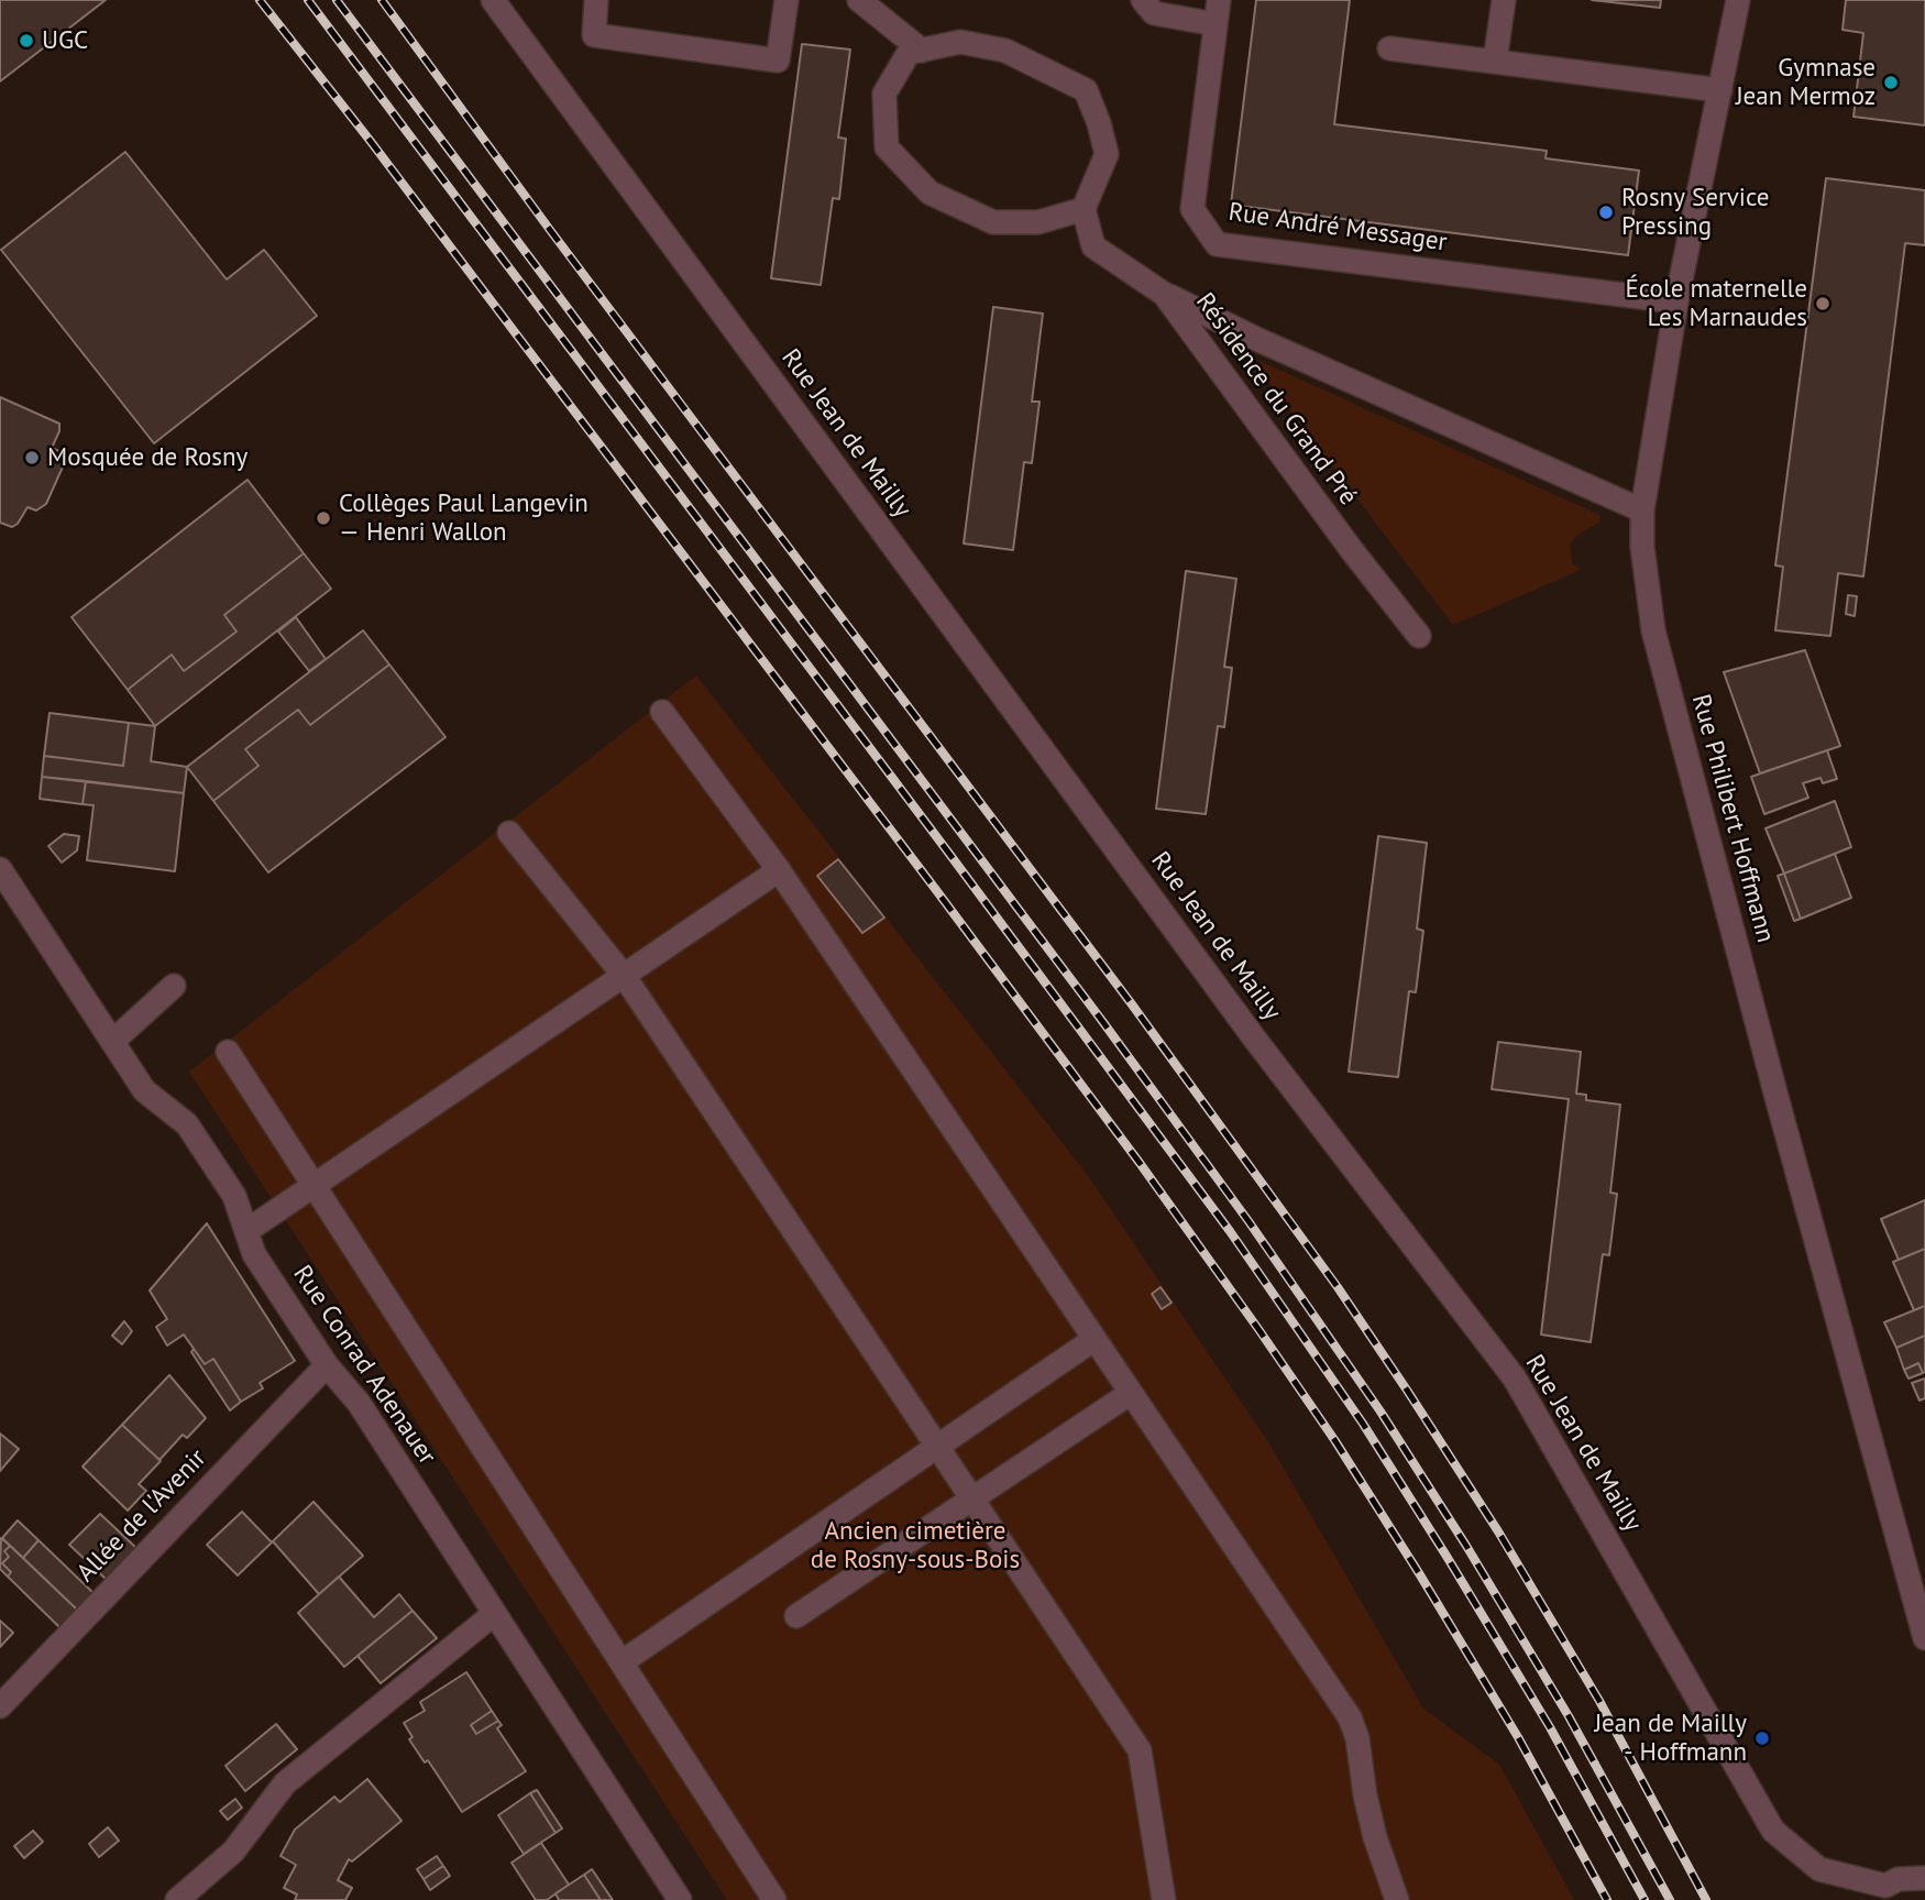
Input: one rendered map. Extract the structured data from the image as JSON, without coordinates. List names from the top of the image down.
{
  "streets": {
    "street": [
      "Rue André Messager",
      "Résidence du Grand Pré",
      "Rue Jean de Mailly",
      "Rue Philibert Hoffmann",
      "Rue Conrad Adenauer",
      "Allée de l'Avenir"
    ]
  },
  "crossings": [
    ["Rue André Messager", "Rue Philibert Hoffmann"],
    ["Rue Conrad Adenauer", "Allée de l'Avenir"]
  ],
  "parks": ["Ancien cimetière de Rosny-sous-Bois"],
  "places": [
    "UGC",
    "Gymnase Jean Mermoz",
    "Rosny Service Pressing",
    "École maternelle Les Marnaudes",
    "Mosquée de Rosny",
    "Collèges Paul Langevin — Henri Wallon",
    "Jean de Mailly - Hoffmann"
  ]
}
